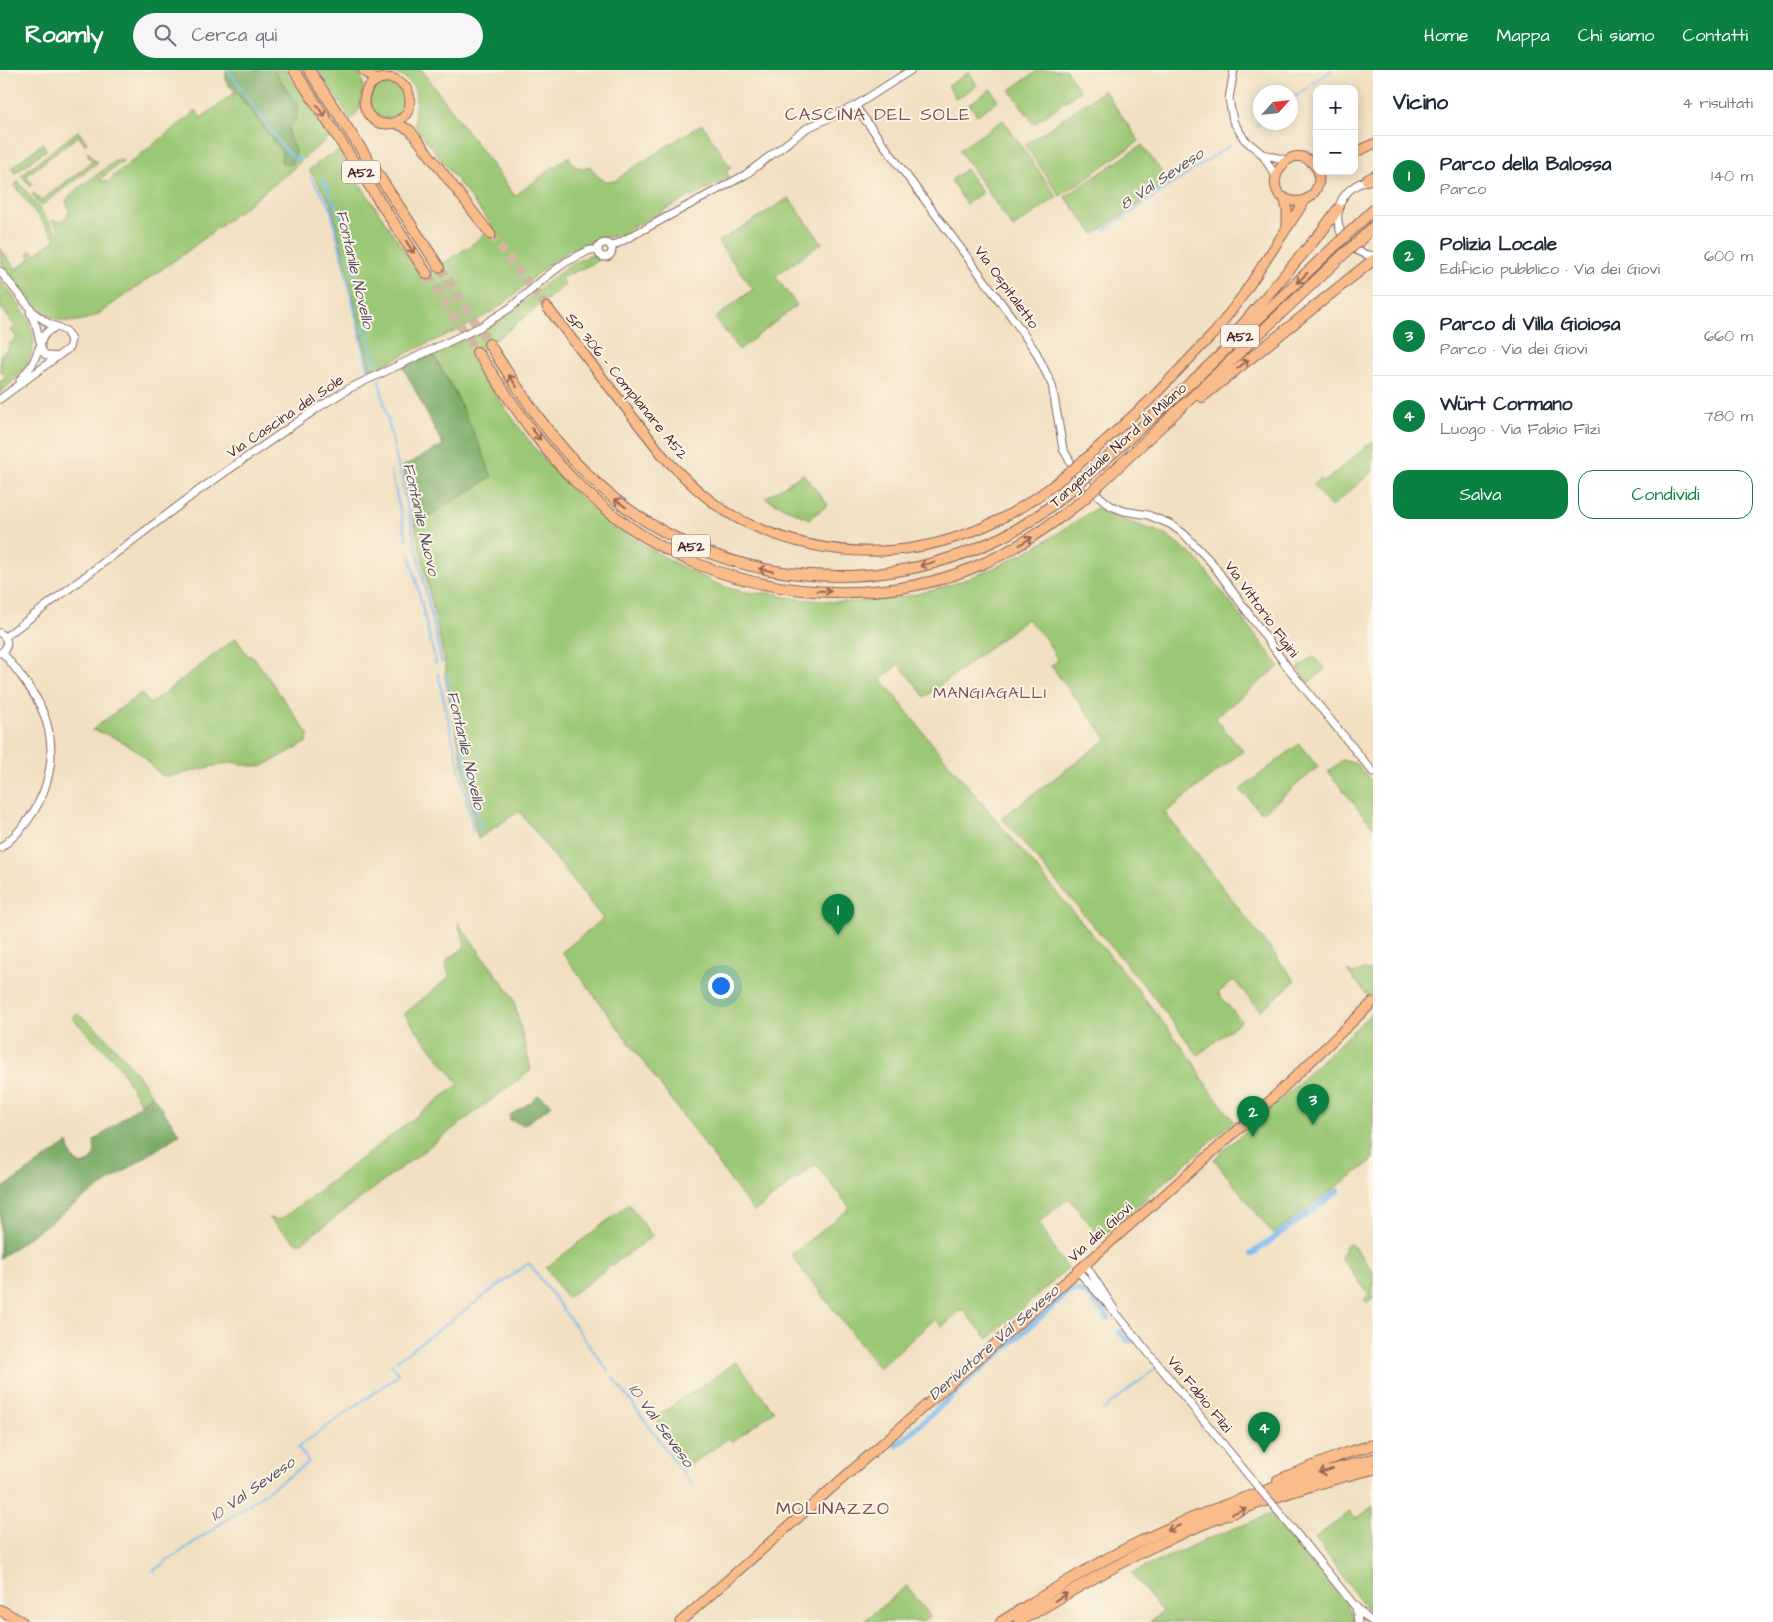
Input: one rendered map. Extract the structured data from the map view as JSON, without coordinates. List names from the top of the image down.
{
  "streets": {
    "highway": ["A52", "Tangenziale Nord di Milano"],
    "main road": ["SP 306 - Complanare A52", "Via dei Giovi"],
    "street": [
      "Via Ospitaletto",
      "Via Cascina del Sole",
      "Via Vittorio Figini",
      "Via Fabio Filzi"
    ]
  },
  "crossings": [
    ["Via Ospitaletto", "Via Cascina del Sole"],
    ["Via Ospitaletto", "Via Vittorio Figini"],
    ["Via dei Giovi", "Via Fabio Filzi"]
  ],
  "districts": ["CASCINA DEL SOLE", "MANGIAGALLI", "MOLINAZZO"],
  "water": [
    "8 Val Seveso",
    "Fontanile Novello",
    "Fontanile Nuovo",
    "Derivatore Val Seveso",
    "10 Val Seveso"
  ],
  "north": "top right",
  "page": {
    "header": "Roamly",
    "search": "Cerca qui",
    "nav": [
      "Home",
      "Mappa",
      "Chi siamo",
      "Contatti"
    ],
    "heading": ["Vicino", "4 risultati"],
    "map_buttons": ["+", "−"],
    "list": [
      {
        "mark": "1",
        "name": "Parco della Balossa",
        "note": "Parco",
        "value": "140 m"
      },
      {
        "mark": "2",
        "name": "Polizia Locale",
        "note": "Edificio pubblico · Via dei Giovi",
        "value": "600 m"
      },
      {
        "mark": "3",
        "name": "Parco di Villa Gioiosa",
        "note": "Parco · Via dei Giovi",
        "value": "660 m"
      },
      {
        "mark": "4",
        "name": "Würt Cormano",
        "note": "Luogo · Via Fabio Filzi",
        "value": "780 m"
      }
    ],
    "buttons": ["Salva", "Condividi"],
    "pins": [
      "1",
      "3",
      "2",
      "4"
    ]
  }
}
